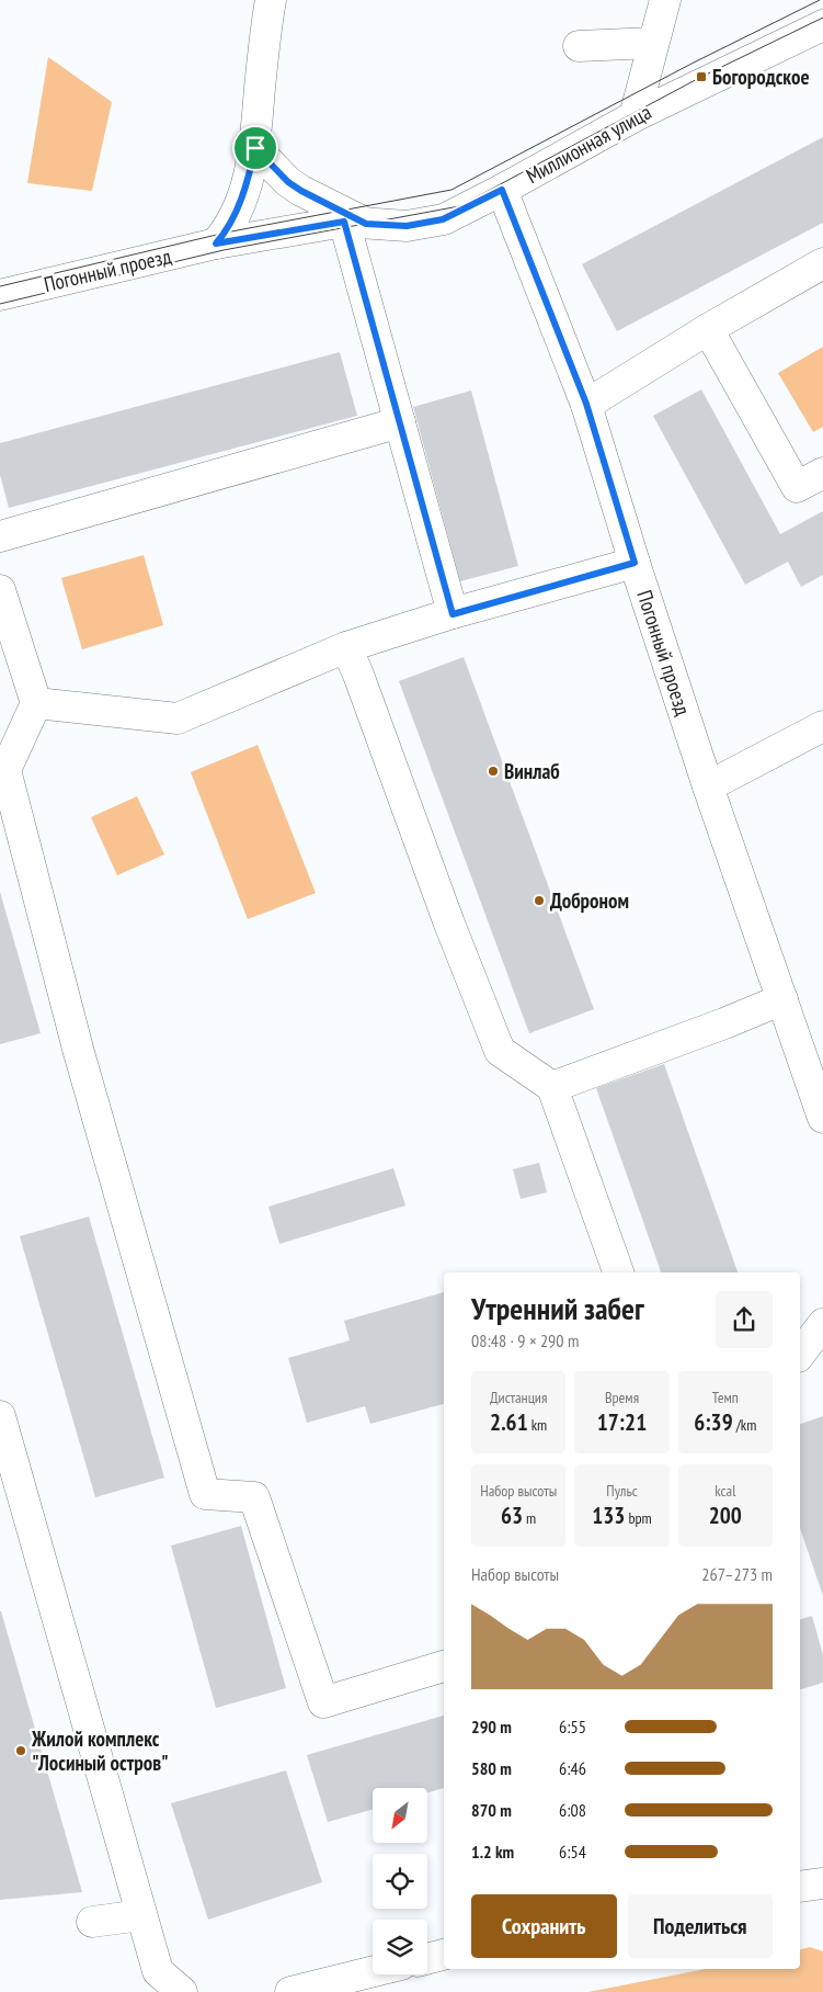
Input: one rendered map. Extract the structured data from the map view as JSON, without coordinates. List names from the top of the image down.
{
  "streets": {
    "street": ["Миллионная улица", "Погонный проезд"]
  },
  "crossings": [
    ["Миллионная улица", "Погонный проезд"]
  ],
  "places": {
    "transit": ["Богородское"],
    "other": ["Винлаб", "Доброном", "Жилой комплекс \"Лосиный остров\""]
  },
  "north": "bottom left",
  "page": {
    "heading": ["Утренний забег", "08:48 · 9 × 290 m"],
    "stats": [
      ["Дистанция", "2.61 km"],
      ["Время", "17:21"],
      ["Темп", "6:39 /km"],
      ["Набор высоты", "63 m"],
      ["Пульс", "133 bpm"],
      ["kcal", "200"]
    ],
    "chart": ["Набор высоты", "267–273 m"],
    "list": [
      {
        "name": "290 m",
        "note": "6:55"
      },
      {
        "name": "580 m",
        "note": "6:46"
      },
      {
        "name": "870 m",
        "note": "6:08"
      },
      {
        "name": "1.2 km",
        "note": "6:54"
      }
    ],
    "buttons": ["Сохранить", "Поделиться"]
  }
}
